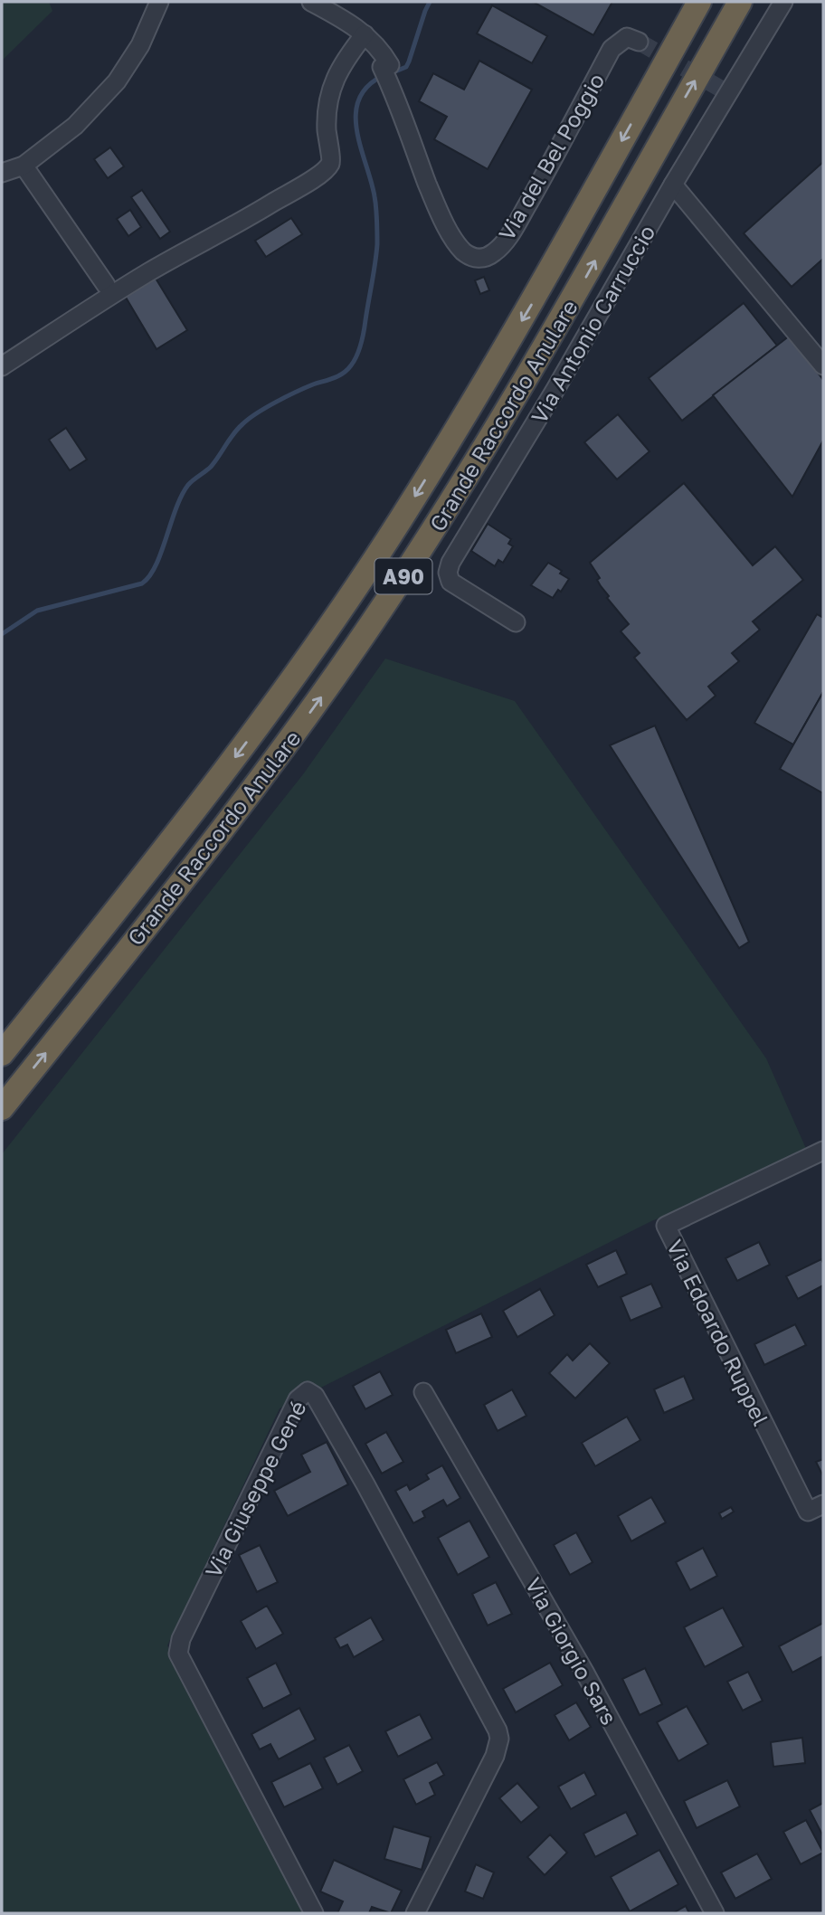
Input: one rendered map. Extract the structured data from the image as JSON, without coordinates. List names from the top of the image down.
{
  "streets": {
    "highway": ["Grande Raccordo Anulare", "A90"],
    "street": [
      "Via del Bel Poggio",
      "Via Antonio Carruccio",
      "Via Edoardo Ruppel",
      "Via Giuseppe Gené",
      "Via Giorgio Sars"
    ]
  }
}
